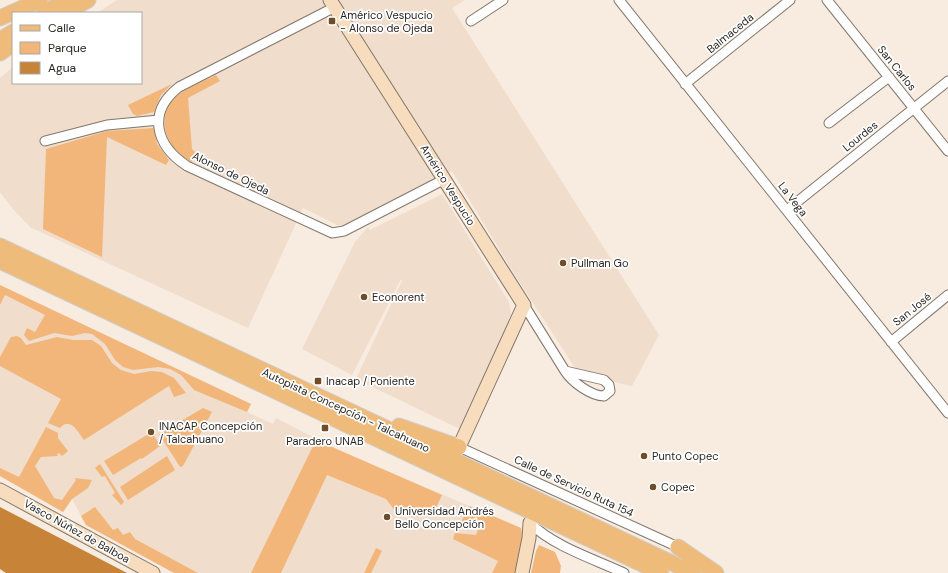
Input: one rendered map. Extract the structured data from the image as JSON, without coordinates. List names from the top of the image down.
{
  "streets": {
    "main road": ["Autopista Concepción - Talcahuano"],
    "street": [
      "Balmaceda",
      "San Carlos",
      "Lourdes",
      "Alonso de Ojeda",
      "Américo Vespucio",
      "La Vega",
      "San José",
      "Calle de Servicio Ruta 154",
      "Vasco Núñez de Balboa"
    ]
  },
  "crossings": [
    ["Balmaceda", "La Vega"],
    ["San Carlos", "Lourdes"],
    ["Lourdes", "La Vega"],
    ["Alonso de Ojeda", "Américo Vespucio"],
    ["La Vega", "San José"]
  ],
  "places": {
    "transit": ["Américo Vespucio - Alonso de Ojeda", "Inacap / Poniente", "Paradero UNAB"],
    "other": [
      "Pullman Go",
      "Econorent",
      "INACAP Concepción / Talcahuano",
      "Punto Copec",
      "Copec",
      "Universidad Andrés Bello Concepción"
    ]
  },
  "legend": ["Calle", "Parque", "Agua"]
}
